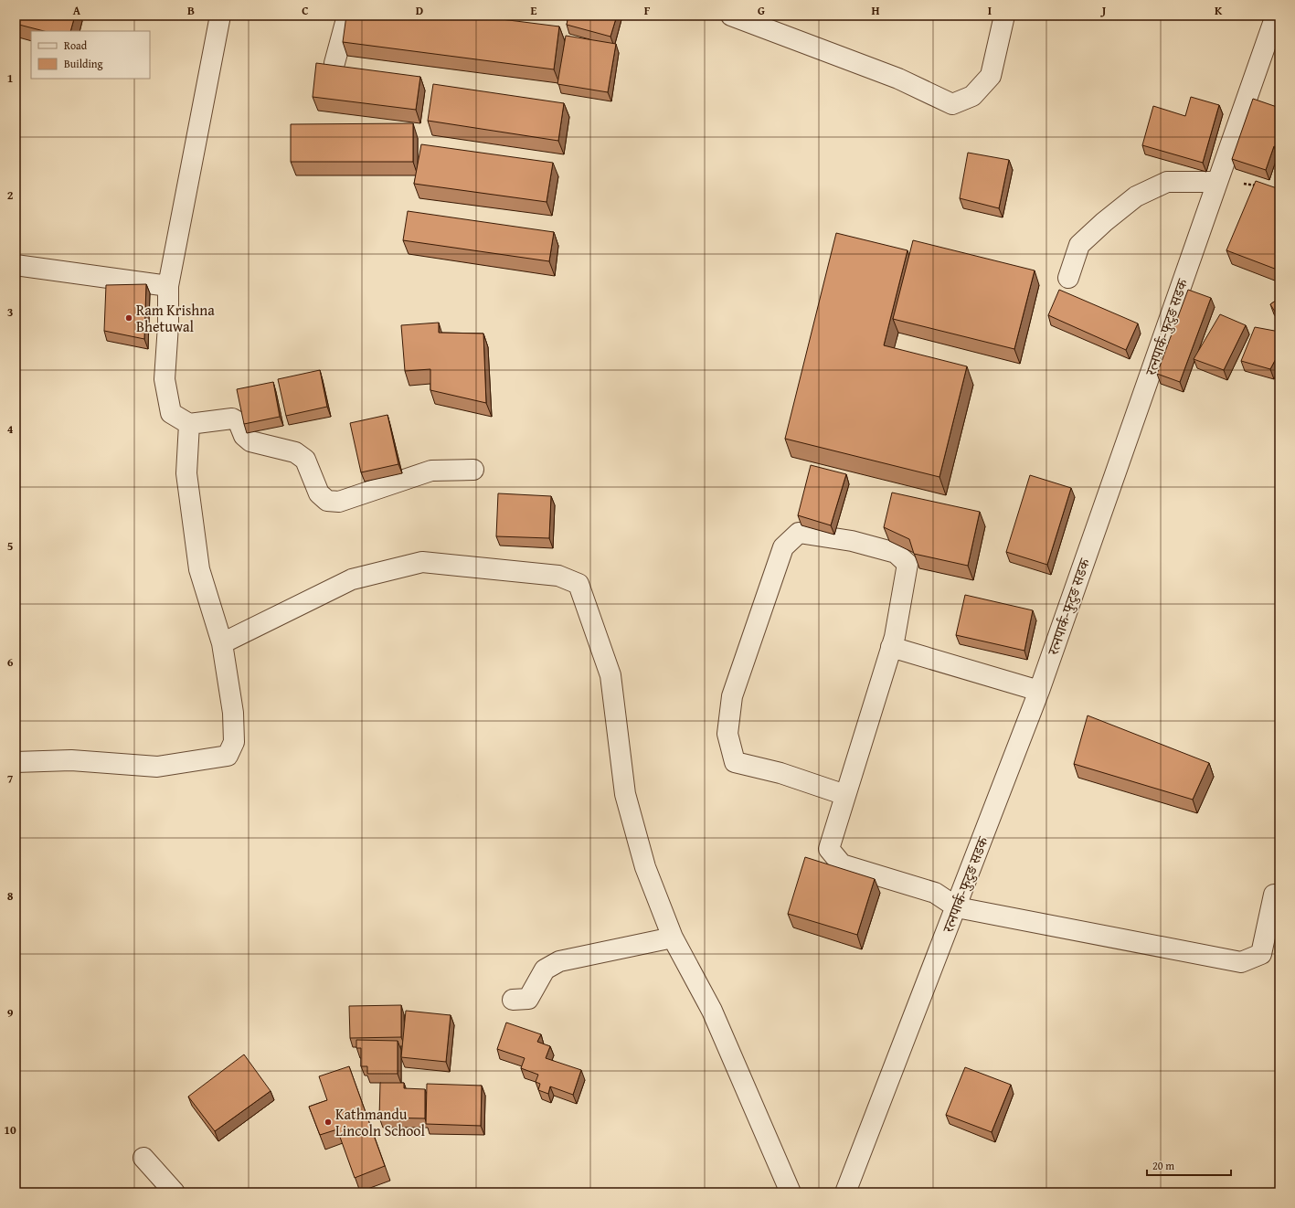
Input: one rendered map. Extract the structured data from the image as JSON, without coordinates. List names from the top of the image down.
{
  "streets": {
    "street": ["रत्नपार्क-फुटुङ सडक"]
  },
  "places": ["Ram Krishna Bhetuwal", "Kathmandu Lincoln School"],
  "legend": ["Road", "Building"],
  "scale_bar": "20 m",
  "grid": {
    "columns": [
      "A",
      "B",
      "C",
      "D",
      "E",
      "F",
      "G",
      "H",
      "I",
      "J",
      "K"
    ],
    "rows": [
      "1",
      "2",
      "3",
      "4",
      "5",
      "6",
      "7",
      "8",
      "9",
      "10"
    ]
  }
}
